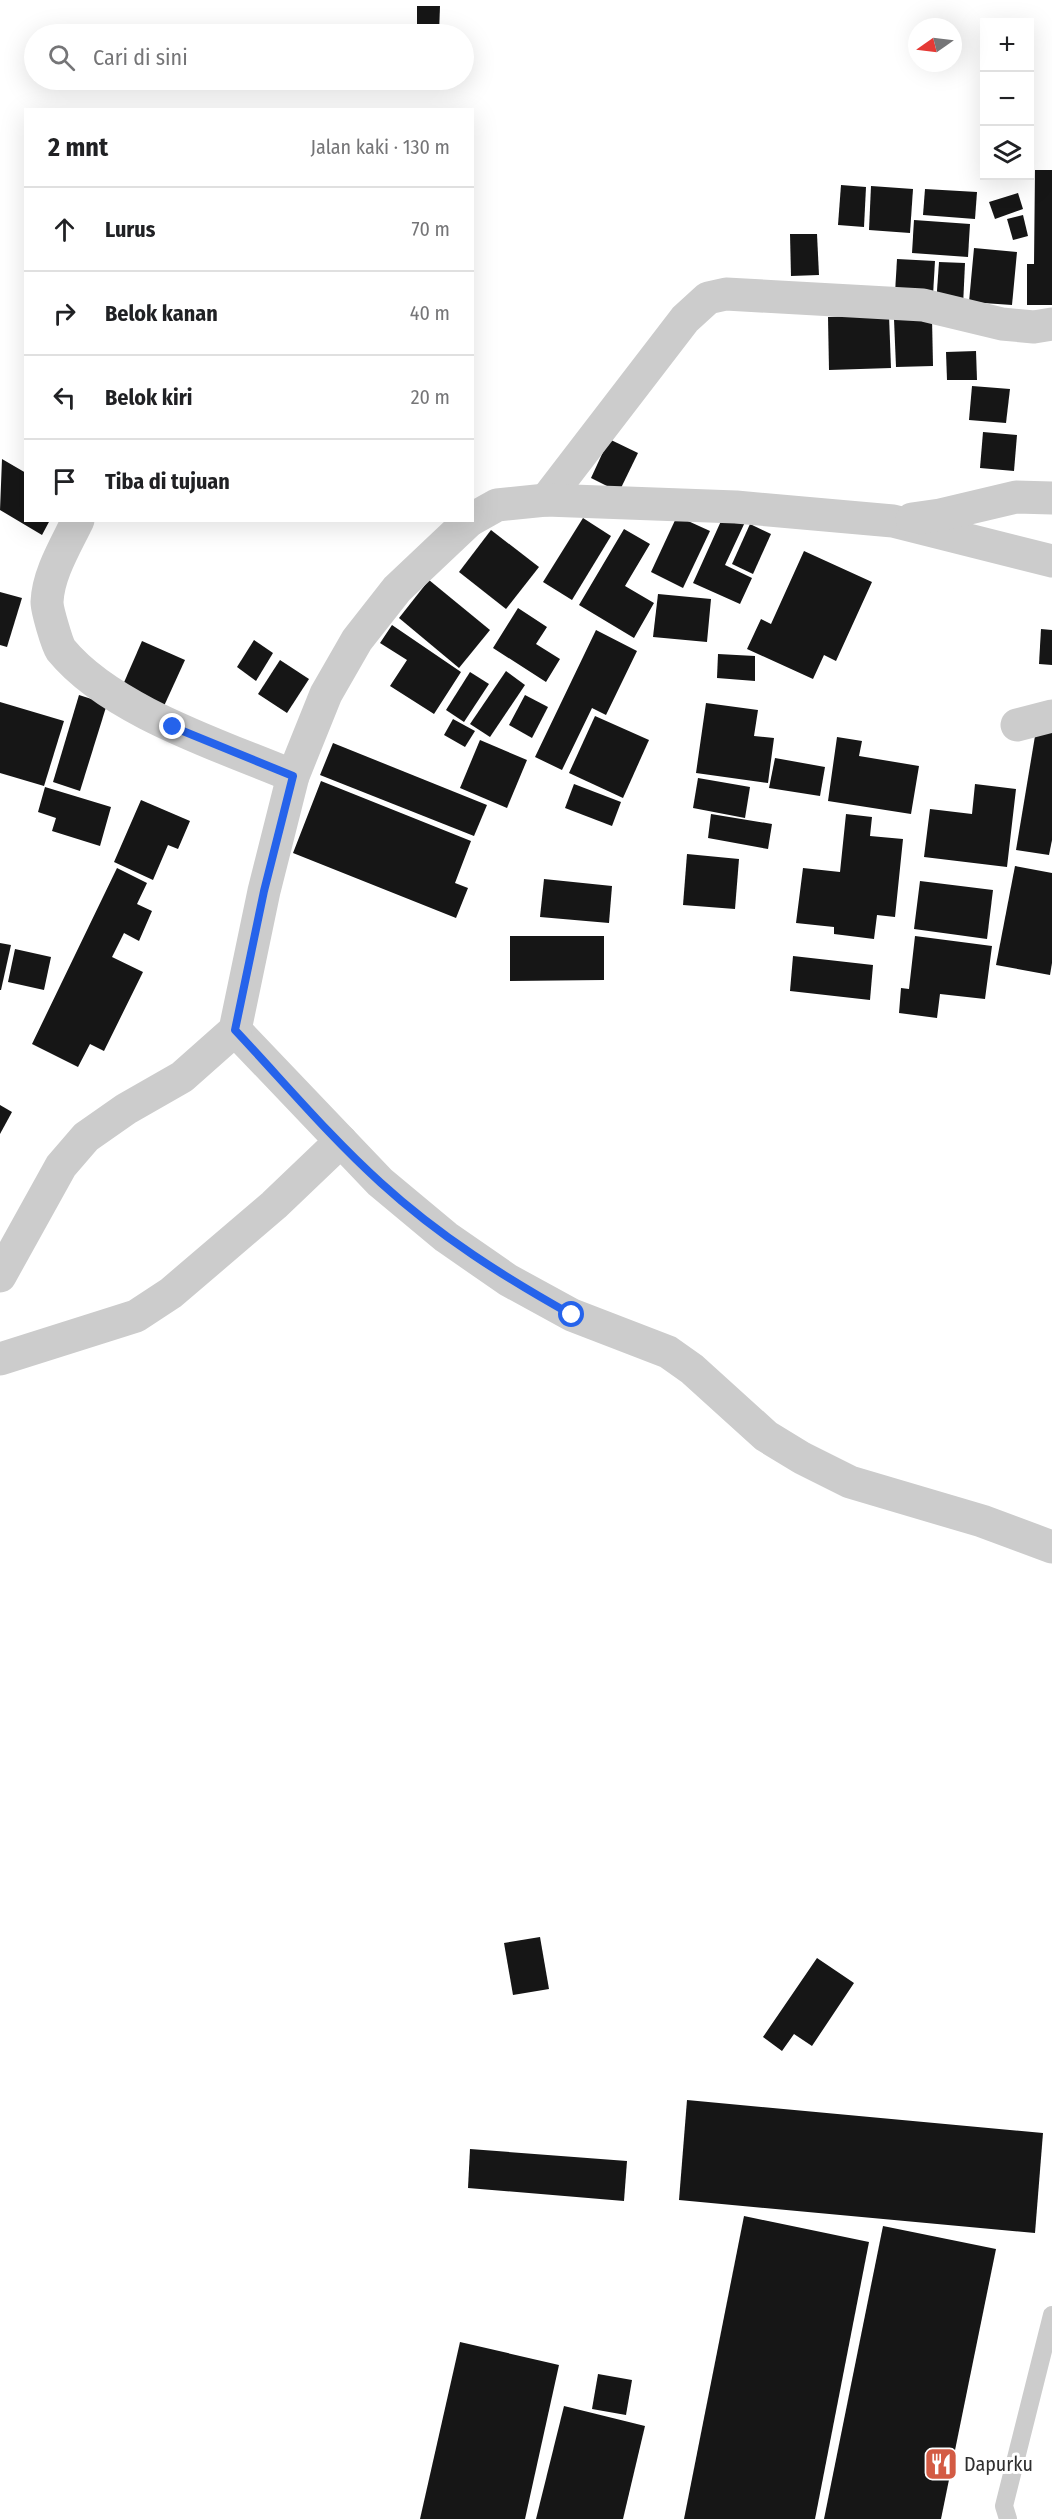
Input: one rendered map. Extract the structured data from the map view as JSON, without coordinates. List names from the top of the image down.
{
  "places": {
    "restaurant": ["Dapurku"]
  },
  "north": "left",
  "page": {
    "map_buttons": ["+", "−"],
    "search": "Cari di sini",
    "heading": ["2 mnt", "Jalan kaki · 130 m"],
    "list": [
      ["Lurus", "70 m"],
      ["Belok kanan", "40 m"],
      ["Belok kiri", "20 m"],
      "Tiba di tujuan"
    ]
  }
}
